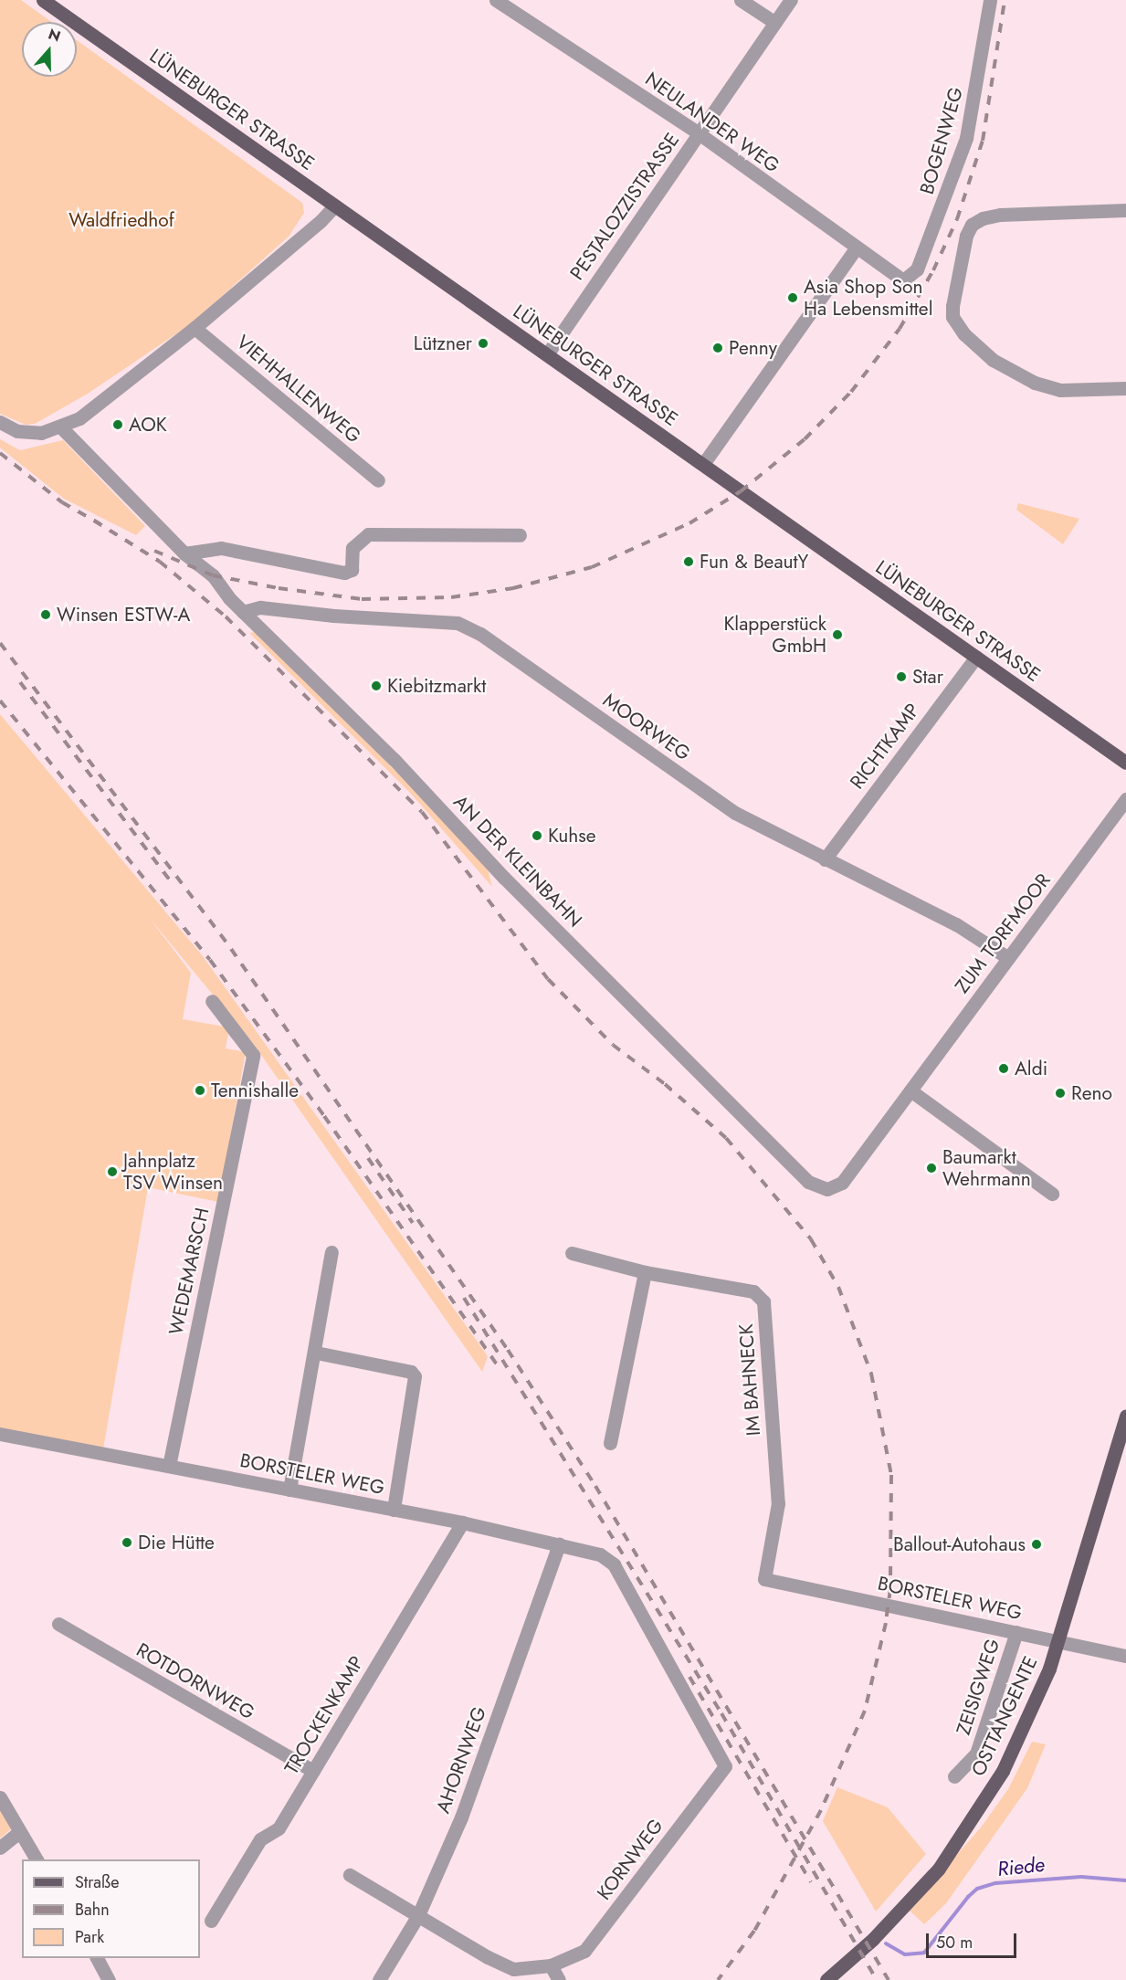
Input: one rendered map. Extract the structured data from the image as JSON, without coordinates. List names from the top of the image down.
{
  "streets": {
    "main road": ["LÜNEBURGER STRASSE", "OSTTANGENTE"],
    "street": [
      "NEULANDER WEG",
      "BOGENWEG",
      "PESTALOZZISTRASSE",
      "VIEHHALLENWEG",
      "MOORWEG",
      "RICHTKAMP",
      "AN DER KLEINBAHN",
      "ZUM TORFMOOR",
      "WEDEMARSCH",
      "IM BAHNECK",
      "BORSTELER WEG",
      "ROTDORNWEG",
      "ZEISIGWEG",
      "TROCKENKAMP",
      "AHORNWEG",
      "KORNWEG"
    ]
  },
  "crossings": [
    ["LÜNEBURGER STRASSE", "PESTALOZZISTRASSE"],
    ["LÜNEBURGER STRASSE", "RICHTKAMP"],
    ["NEULANDER WEG", "BOGENWEG"],
    ["NEULANDER WEG", "PESTALOZZISTRASSE"],
    ["MOORWEG", "RICHTKAMP"],
    ["MOORWEG", "AN DER KLEINBAHN"],
    ["MOORWEG", "ZUM TORFMOOR"],
    ["AN DER KLEINBAHN", "ZUM TORFMOOR"],
    ["WEDEMARSCH", "BORSTELER WEG"],
    ["IM BAHNECK", "BORSTELER WEG"],
    ["BORSTELER WEG", "ZEISIGWEG"],
    ["BORSTELER WEG", "TROCKENKAMP"],
    ["BORSTELER WEG", "OSTTANGENTE"],
    ["BORSTELER WEG", "AHORNWEG"],
    ["BORSTELER WEG", "KORNWEG"],
    ["ROTDORNWEG", "TROCKENKAMP"],
    ["AHORNWEG", "KORNWEG"]
  ],
  "water": ["Riede"],
  "parks": ["Waldfriedhof"],
  "places": [
    "Asia Shop Son Ha Lebensmittel",
    "Lützner",
    "Penny",
    "AOK",
    "Fun & BeautY",
    "Winsen ESTW-A",
    "Klapperstück GmbH",
    "Star",
    "Kiebitzmarkt",
    "Kuhse",
    "Aldi",
    "Tennishalle",
    "Reno",
    "Baumarkt Wehrmann",
    "Jahnplatz TSV Winsen",
    "Die Hütte",
    "Ballout-Autohaus"
  ],
  "legend": ["Straße", "Bahn", "Park"],
  "scale_bar": "50 m",
  "north": "top"
}
